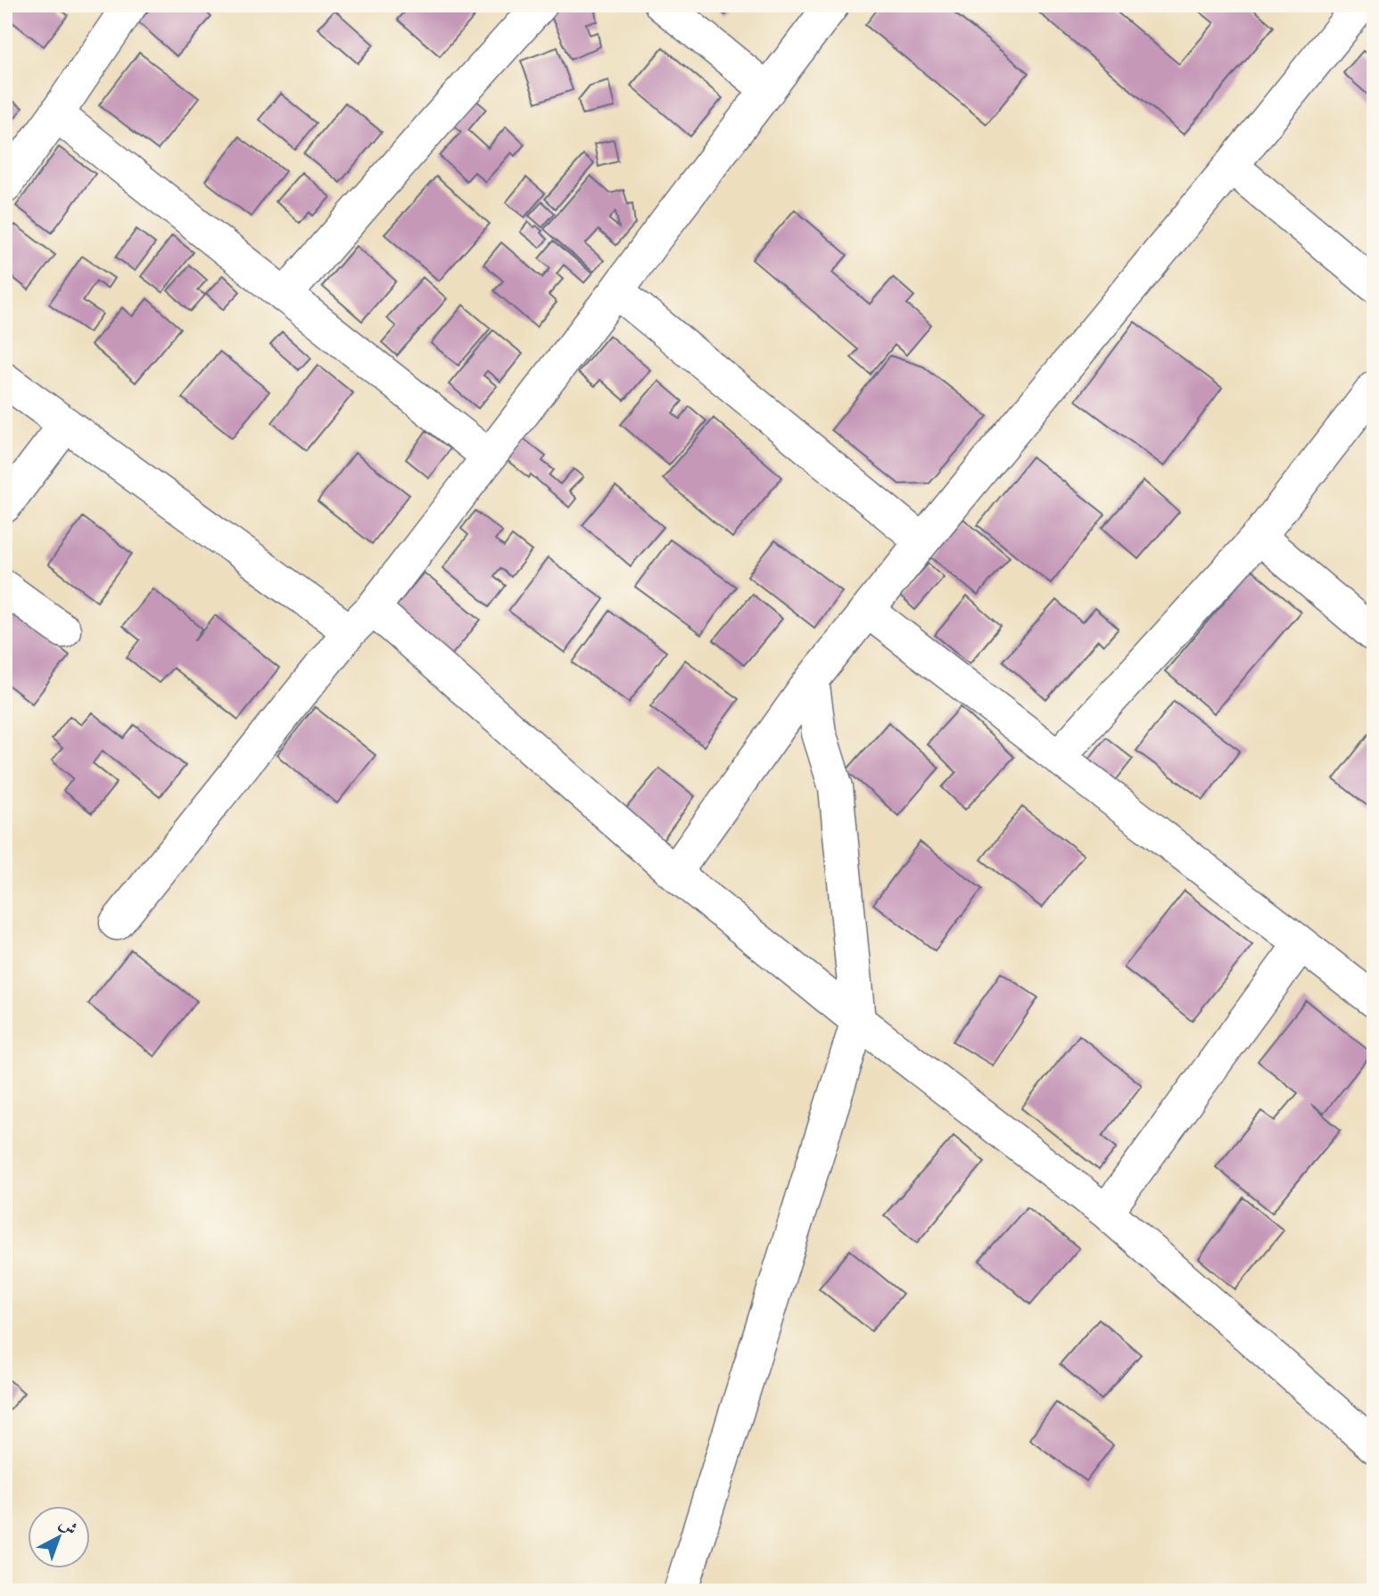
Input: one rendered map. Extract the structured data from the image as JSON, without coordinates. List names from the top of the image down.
{
  "north": "top right"
}
